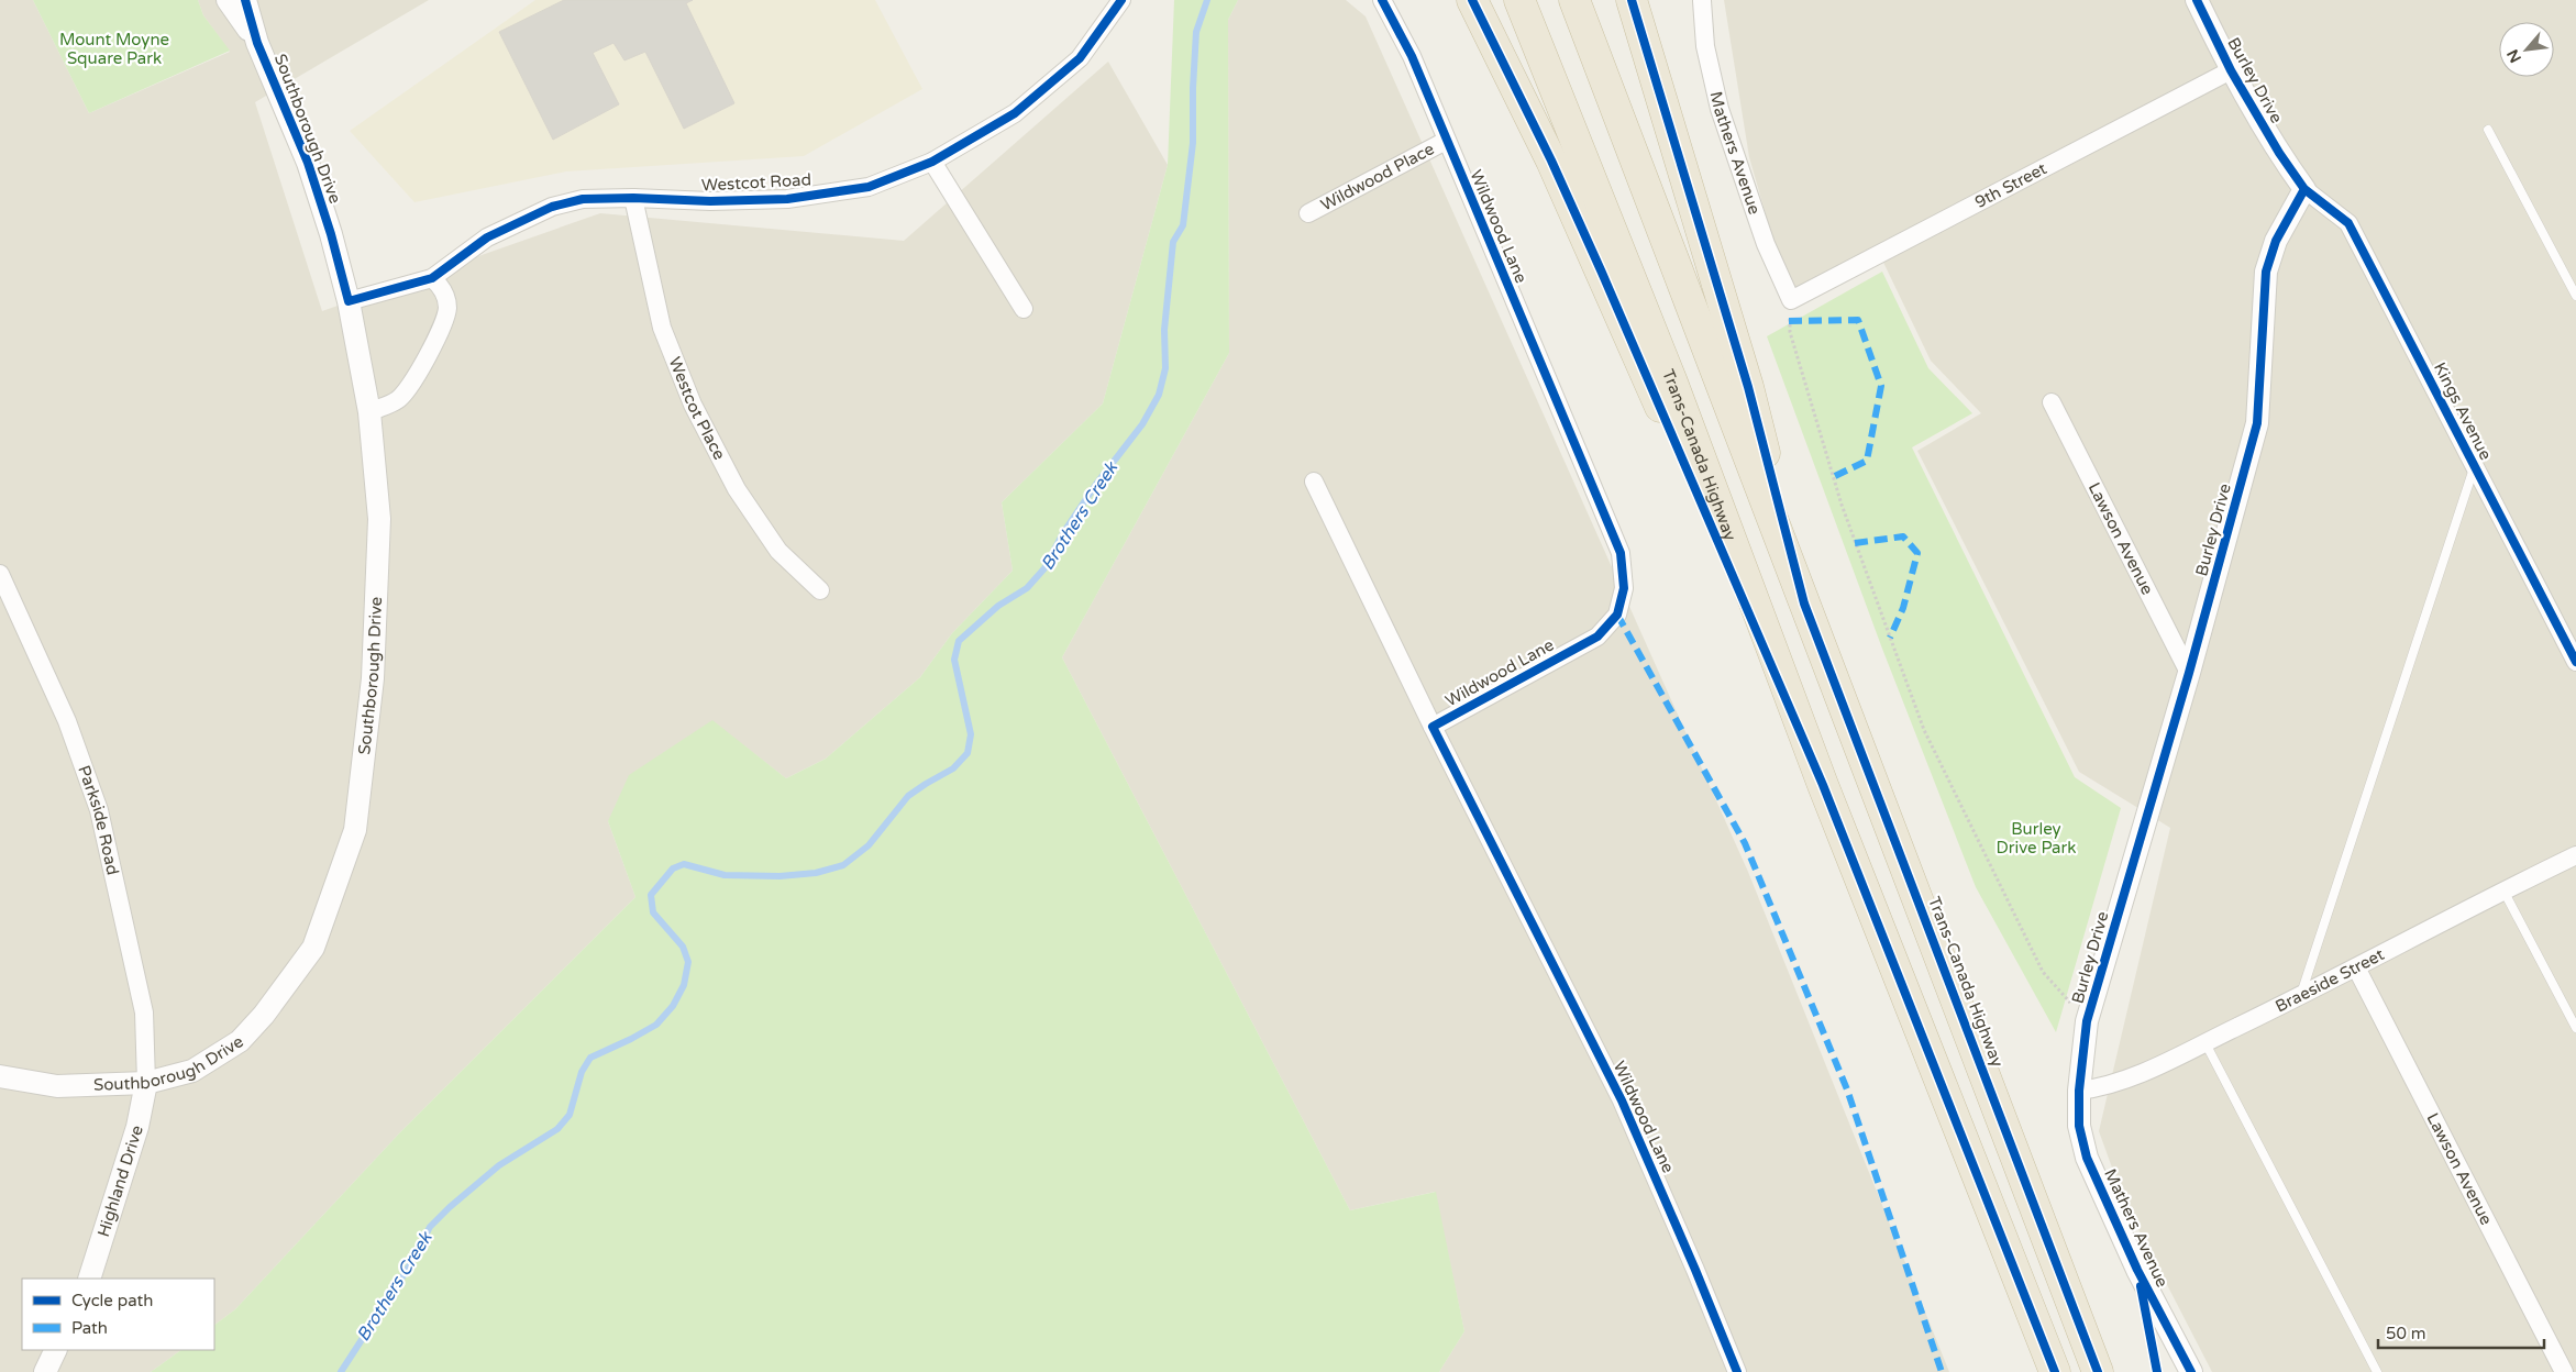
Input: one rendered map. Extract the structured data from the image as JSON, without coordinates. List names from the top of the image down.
{
  "streets": {
    "highway": ["Trans-Canada Highway"],
    "street": [
      "Burley Drive",
      "Southborough Drive",
      "Mathers Avenue",
      "Wildwood Place",
      "Westcot Road",
      "9th Street",
      "Wildwood Lane",
      "Westcot Place",
      "Kings Avenue",
      "Lawson Avenue",
      "Parkside Road",
      "Braeside Street",
      "Highland Drive"
    ]
  },
  "crossings": [
    ["Burley Drive", "Mathers Avenue"],
    ["Burley Drive", "9th Street"],
    ["Burley Drive", "Kings Avenue"],
    ["Burley Drive", "Lawson Avenue"],
    ["Burley Drive", "Braeside Street"],
    ["Southborough Drive", "Westcot Road"],
    ["Southborough Drive", "Parkside Road"],
    ["Southborough Drive", "Highland Drive"],
    ["Mathers Avenue", "9th Street"],
    ["Mathers Avenue", "Braeside Street"],
    ["Wildwood Place", "Wildwood Lane"],
    ["Westcot Road", "Westcot Place"],
    ["Lawson Avenue", "Braeside Street"],
    ["Parkside Road", "Highland Drive"]
  ],
  "water": ["Brothers Creek"],
  "parks": ["Mount Moyne Square Park", "Burley Drive Park"],
  "legend": ["Cycle path", "Path"],
  "scale_bar": "50 m",
  "north": "bottom left"
}
